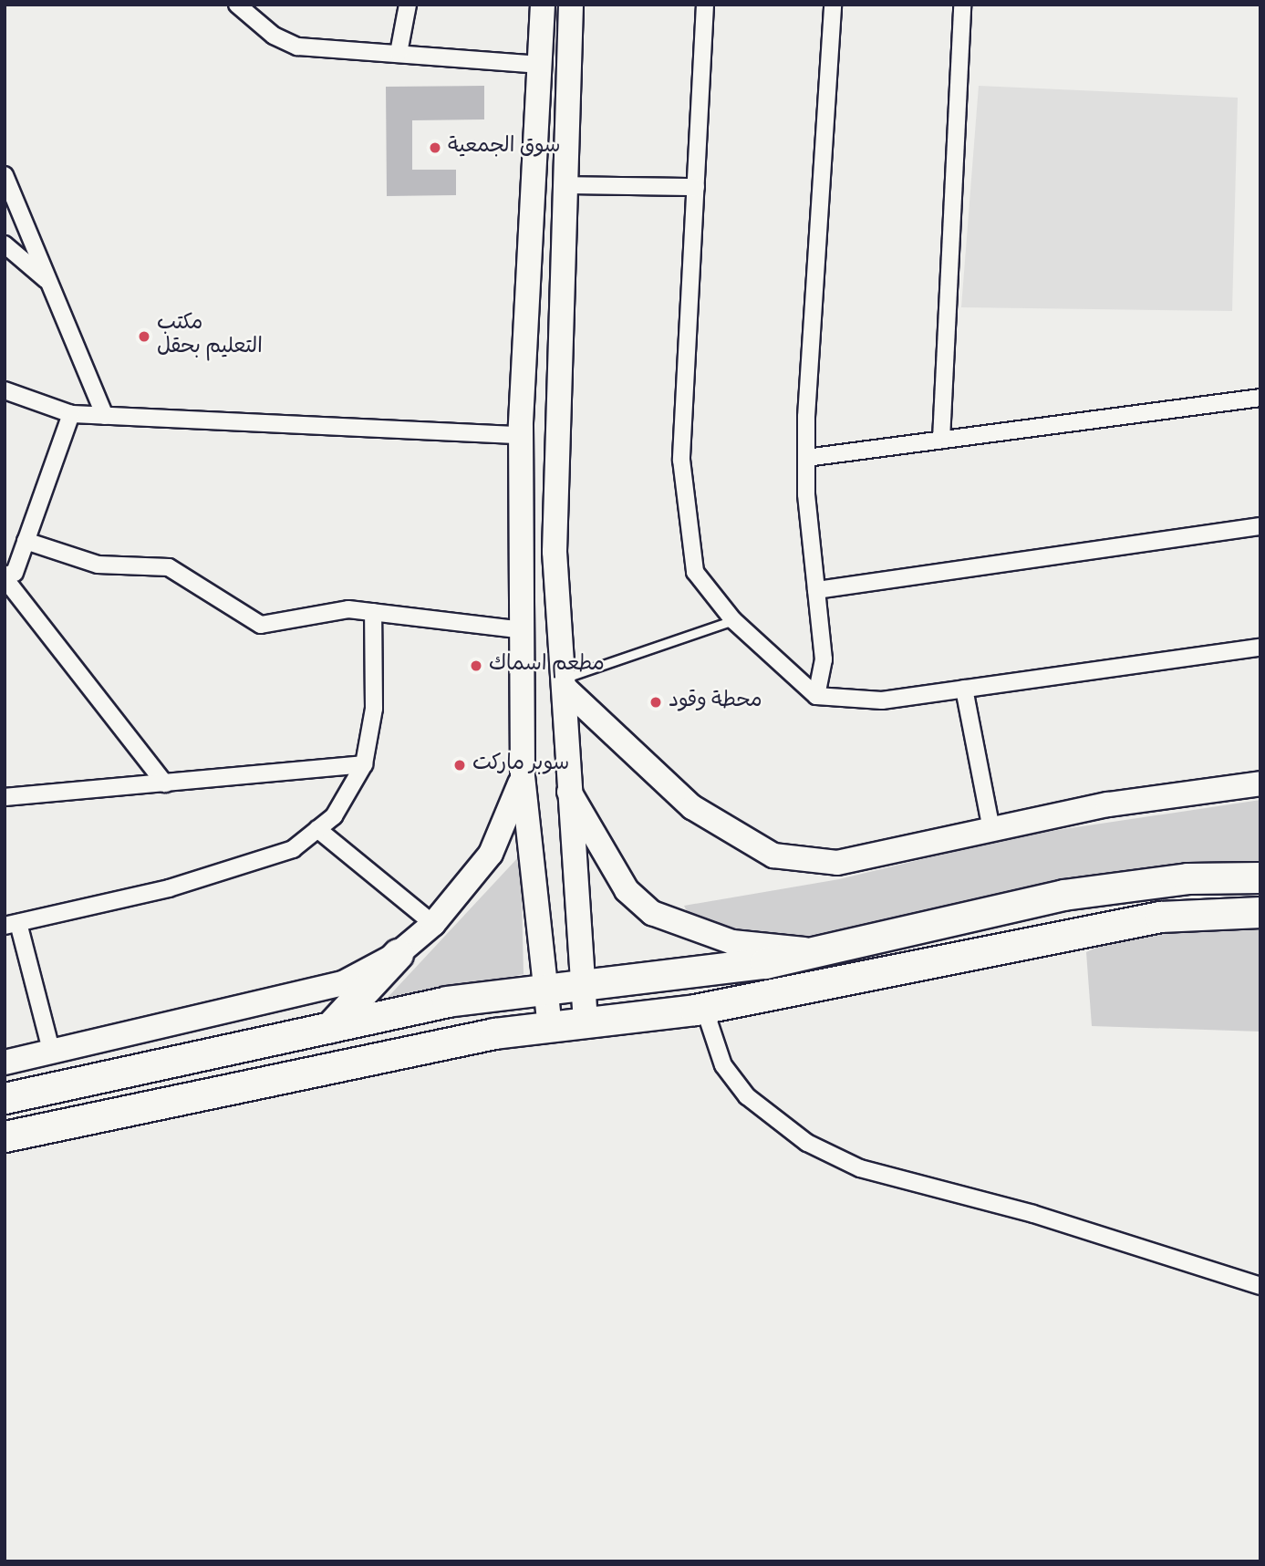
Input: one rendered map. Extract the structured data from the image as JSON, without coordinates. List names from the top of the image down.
{
  "places": [
    "سوق الجمعية",
    "مكتب التعليم بحقل",
    "مطعم اسماك",
    "محطة وقود",
    "سوبر ماركت"
  ]
}
